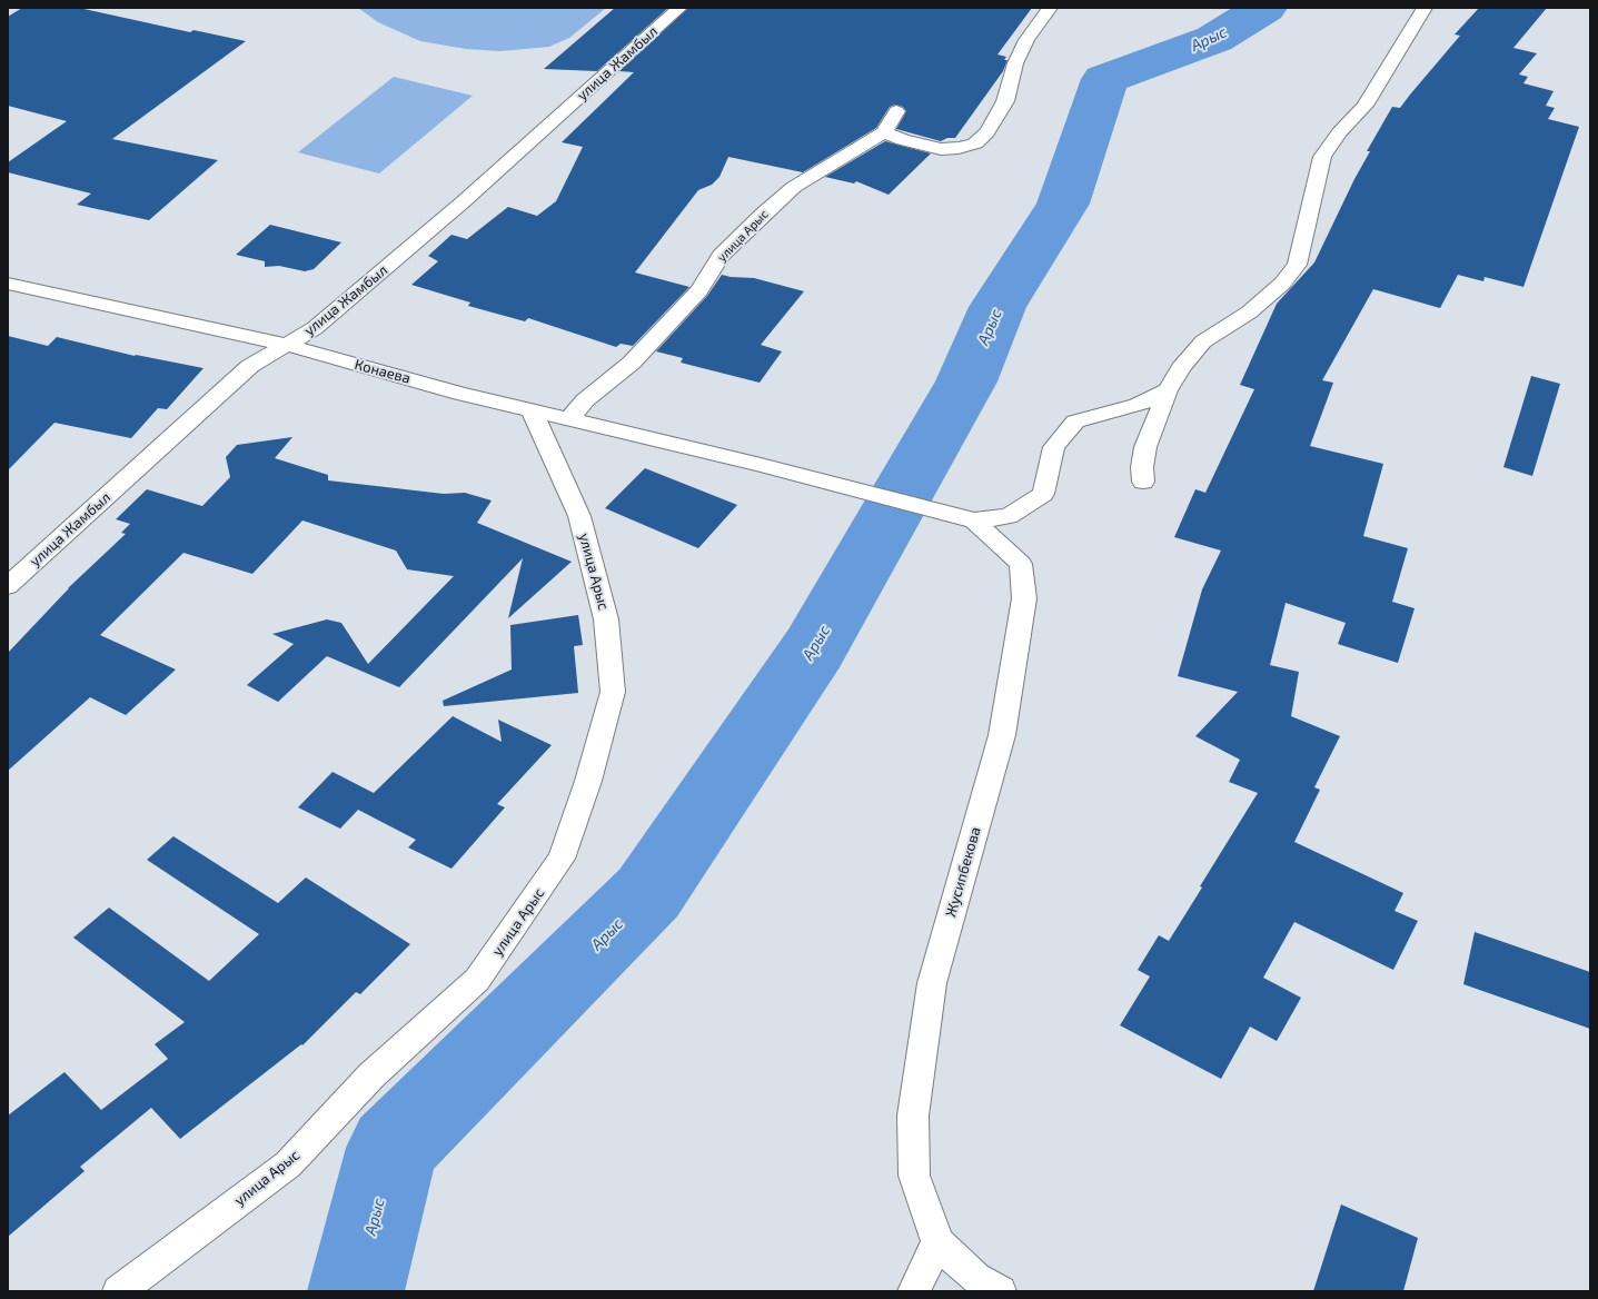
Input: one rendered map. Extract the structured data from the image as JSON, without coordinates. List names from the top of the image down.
{
  "streets": {
    "street": [
      "улица Жамбыл",
      "улица Арыс",
      "Конаева",
      "Жусипбекова"
    ]
  },
  "crossings": [
    ["улица Жамбыл", "Конаева"],
    ["улица Арыс", "Конаева"],
    ["Конаева", "Жусипбекова"]
  ],
  "water": ["Арыс"]
}
